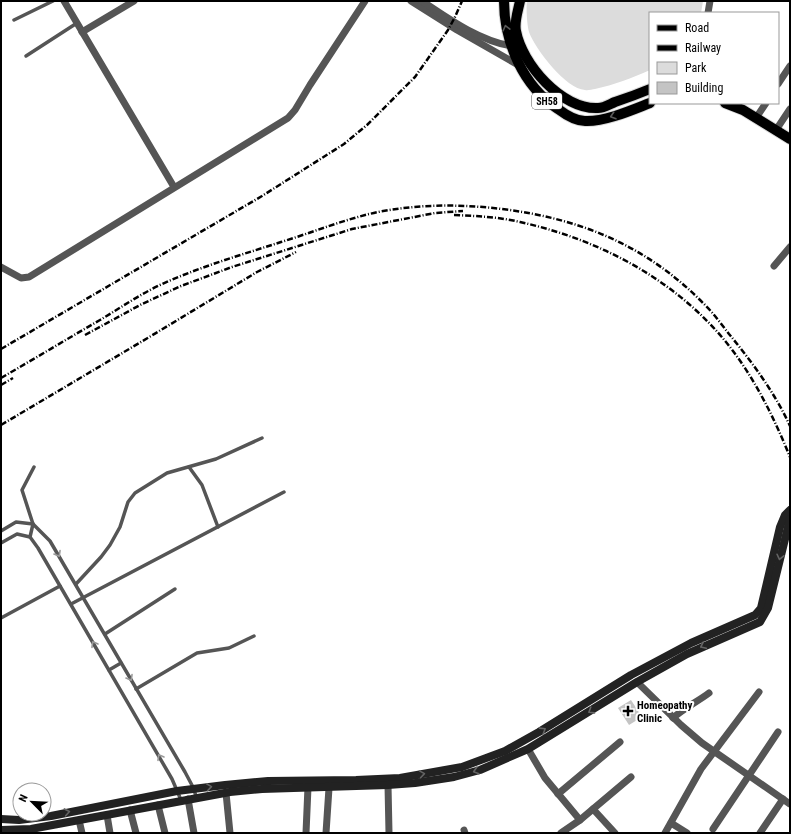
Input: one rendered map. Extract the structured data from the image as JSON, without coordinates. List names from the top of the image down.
{
  "streets": {
    "main road": ["SH58"]
  },
  "places": {
    "health": ["Homeopathy Clinic"]
  },
  "legend": [
    "Road",
    "Railway",
    "Park",
    "Building"
  ],
  "north": "top left"
}
